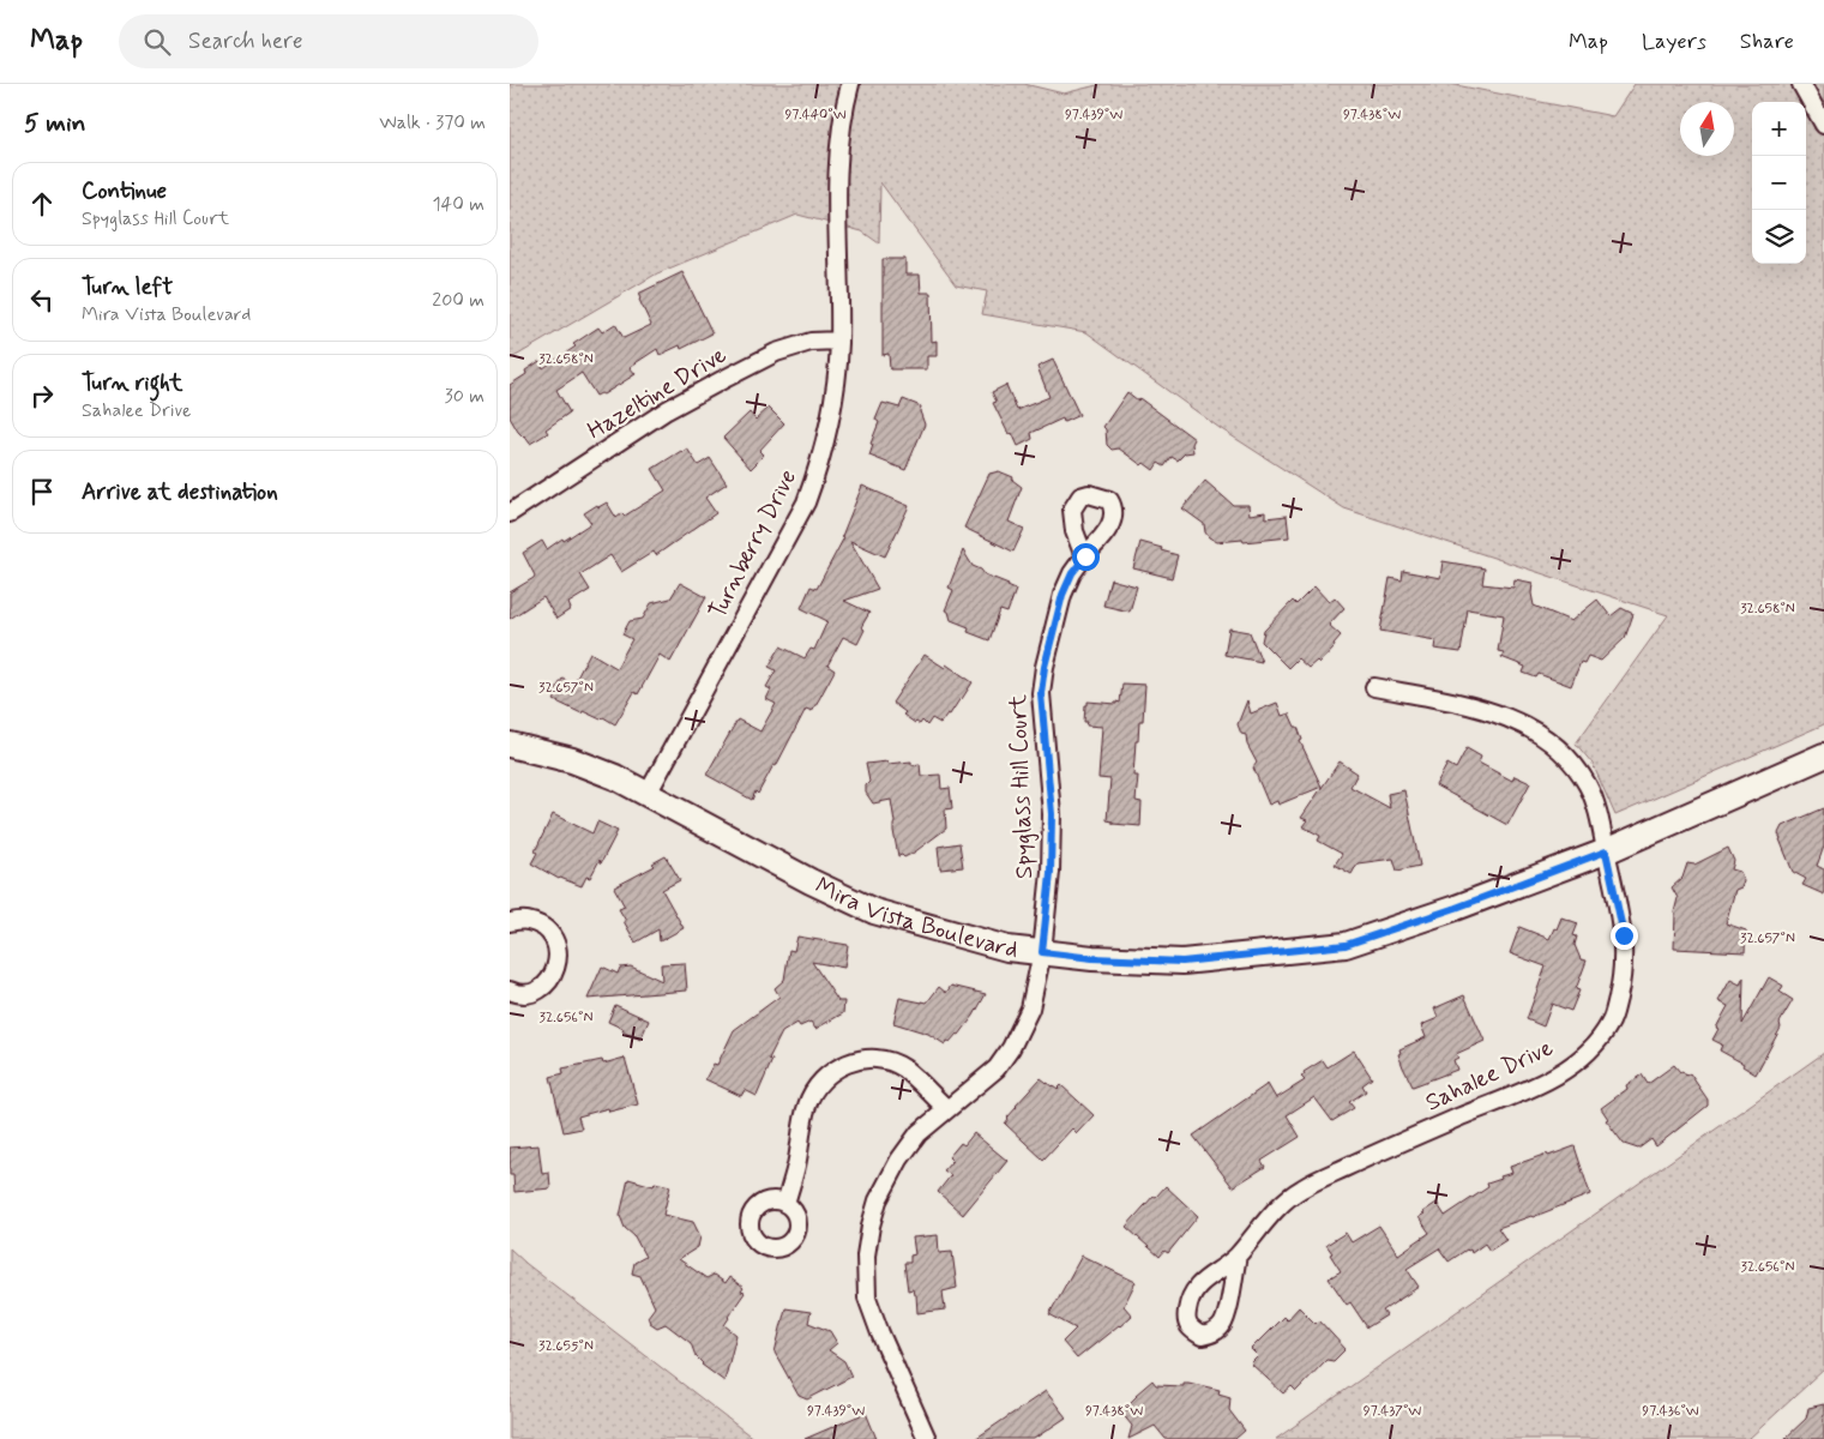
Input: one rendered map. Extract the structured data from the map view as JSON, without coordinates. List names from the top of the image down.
{
  "streets": {
    "street": [
      "Hazeltine Drive",
      "Turnberry Drive",
      "Spyglass Hill Court",
      "Mira Vista Boulevard",
      "Sahalee Drive"
    ]
  },
  "crossings": [
    ["Hazeltine Drive", "Turnberry Drive"],
    ["Turnberry Drive", "Mira Vista Boulevard"],
    ["Spyglass Hill Court", "Mira Vista Boulevard"],
    ["Mira Vista Boulevard", "Sahalee Drive"]
  ],
  "north": "top",
  "page": {
    "header": "Map",
    "search": "Search here",
    "nav": ["Map", "Layers", "Share"],
    "heading": ["5 min", "Walk · 370 m"],
    "map_buttons": ["+", "−"],
    "list": [
      ["Continue", "Spyglass Hill Court", "140 m"],
      ["Turn left", "Mira Vista Boulevard", "200 m"],
      ["Turn right", "Sahalee Drive", "30 m"],
      "Arrive at destination"
    ]
  },
  "coordinates": [
    "97.440°W",
    "97.439°W",
    "97.438°W",
    "32.658°N",
    "32.657°N",
    "32.656°N",
    "32.655°N",
    "97.437°W",
    "97.436°W"
  ]
}
